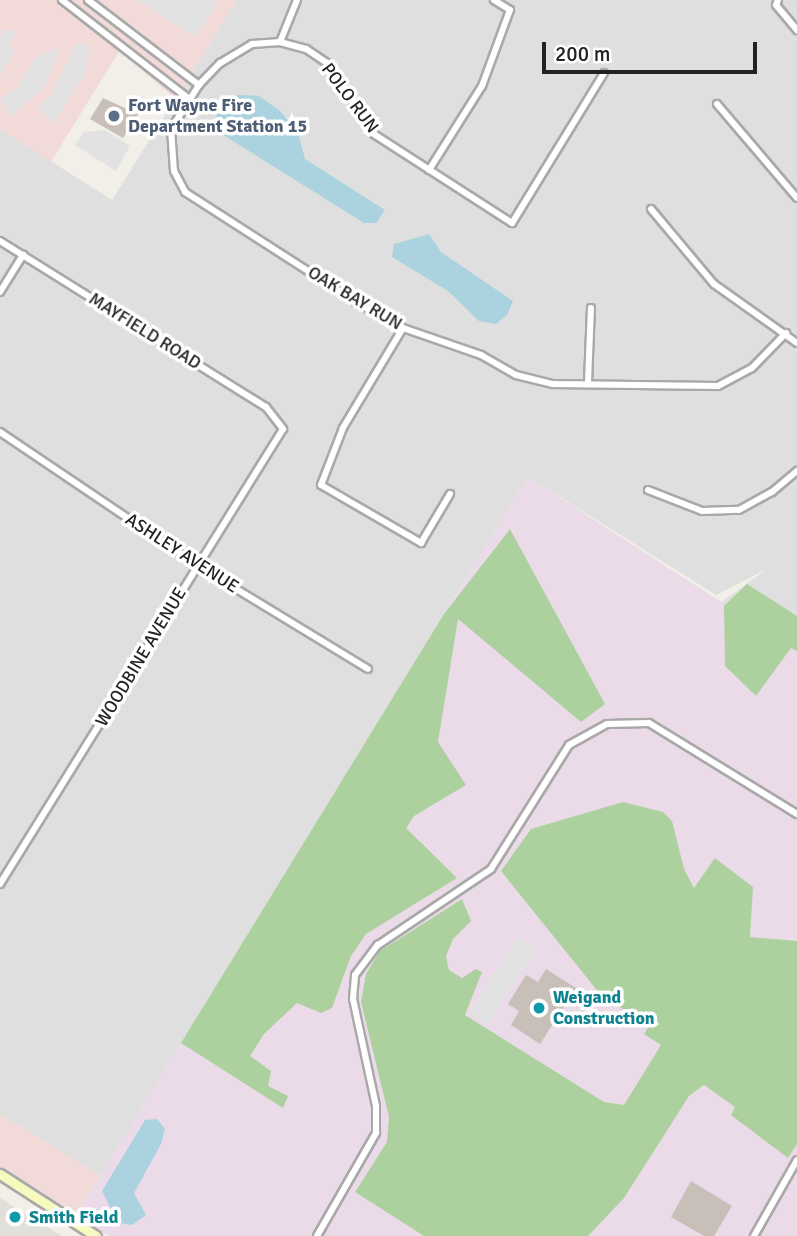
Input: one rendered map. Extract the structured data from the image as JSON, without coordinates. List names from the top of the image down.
{
  "streets": {
    "street": [
      "POLO RUN",
      "OAK BAY RUN",
      "MAYFIELD ROAD",
      "ASHLEY AVENUE",
      "WOODBINE AVENUE"
    ]
  },
  "crossings": [
    ["MAYFIELD ROAD", "WOODBINE AVENUE"],
    ["ASHLEY AVENUE", "WOODBINE AVENUE"]
  ],
  "places": ["Fort Wayne Fire Department Station 15", "Weigand Construction", "Smith Field"],
  "scale_bar": "200 m"
}
